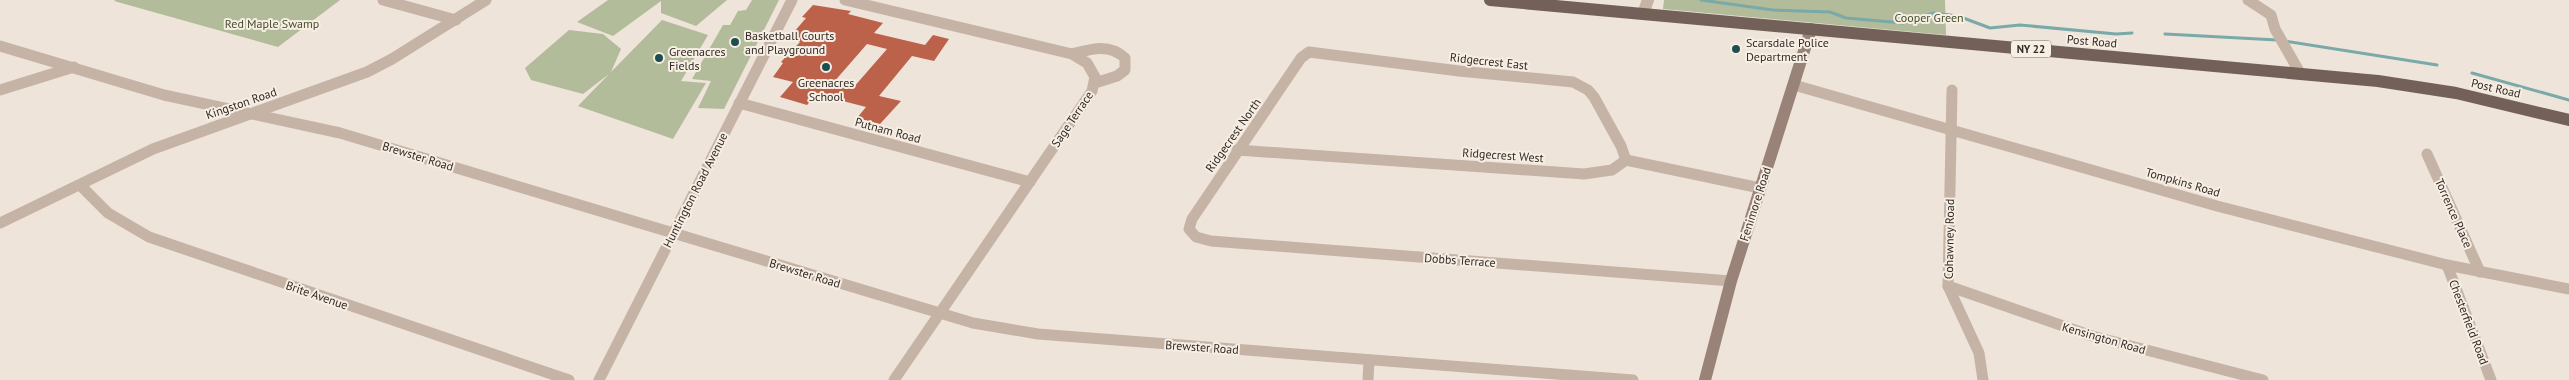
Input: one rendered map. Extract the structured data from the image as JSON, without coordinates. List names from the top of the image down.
{
  "streets": {
    "main road": ["Post Road", "NY 22", "Fenimore Road"],
    "street": [
      "Ridgecrest East",
      "Kingston Road",
      "Sage Terrace",
      "Putnam Road",
      "Ridgecrest North",
      "Ridgecrest West",
      "Brewster Road",
      "Tompkins Road",
      "Huntington Road Avenue",
      "Torrence Place",
      "Cohawney Road",
      "Dobbs Terrace",
      "Brite Avenue",
      "Chesterfield Road",
      "Kensington Road"
    ]
  },
  "crossings": [
    ["Post Road", "Fenimore Road"],
    ["Ridgecrest East", "Ridgecrest North"],
    ["Ridgecrest East", "Ridgecrest West"],
    ["Kingston Road", "Brewster Road"],
    ["Kingston Road", "Brite Avenue"],
    ["Sage Terrace", "Putnam Road"],
    ["Sage Terrace", "Brewster Road"],
    ["Putnam Road", "Huntington Road Avenue"],
    ["Ridgecrest North", "Ridgecrest West"],
    ["Ridgecrest North", "Dobbs Terrace"],
    ["Brewster Road", "Huntington Road Avenue"],
    ["Tompkins Road", "Fenimore Road"],
    ["Tompkins Road", "Torrence Place"],
    ["Tompkins Road", "Cohawney Road"],
    ["Tompkins Road", "Chesterfield Road"],
    ["Fenimore Road", "Dobbs Terrace"],
    ["Cohawney Road", "Kensington Road"]
  ],
  "parks": ["Cooper Green", "Red Maple Swamp"],
  "places": [
    "Basketball Courts and Playground",
    "Scarsdale Police Department",
    "Greenacres Fields",
    "Greenacres School"
  ]
}
